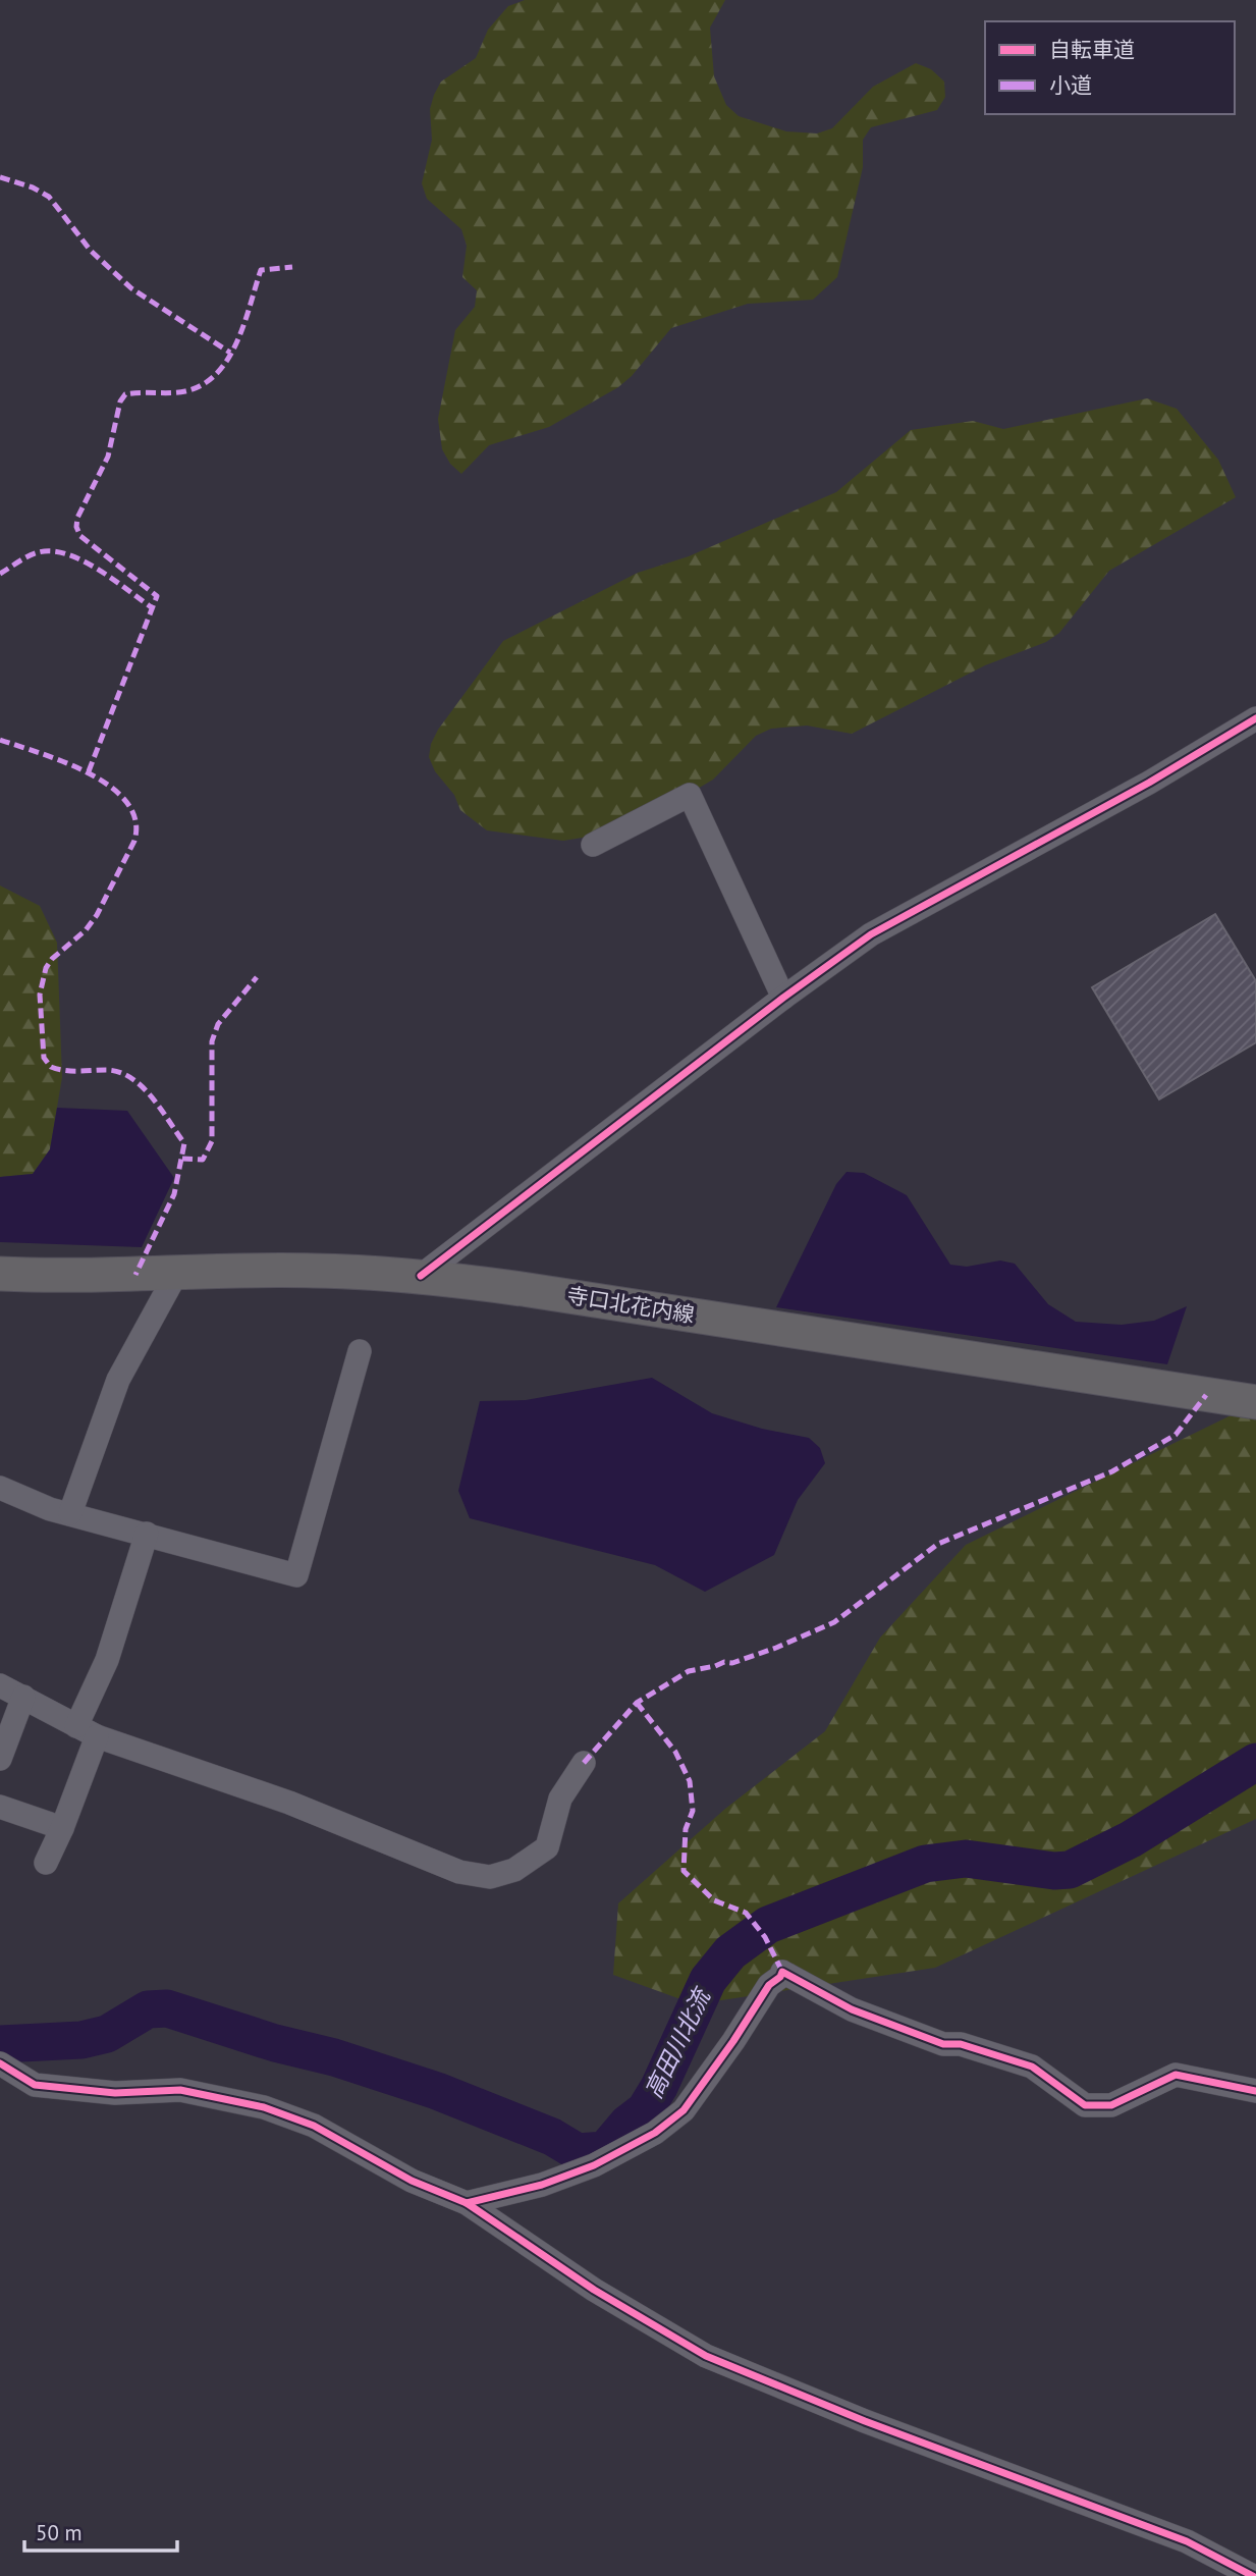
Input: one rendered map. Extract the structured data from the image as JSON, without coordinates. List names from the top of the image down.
{
  "streets": {
    "main road": ["寺口北花内線"]
  },
  "water": ["高田川北流"],
  "legend": ["自転車道", "小道"],
  "scale_bar": "50 m"
}
